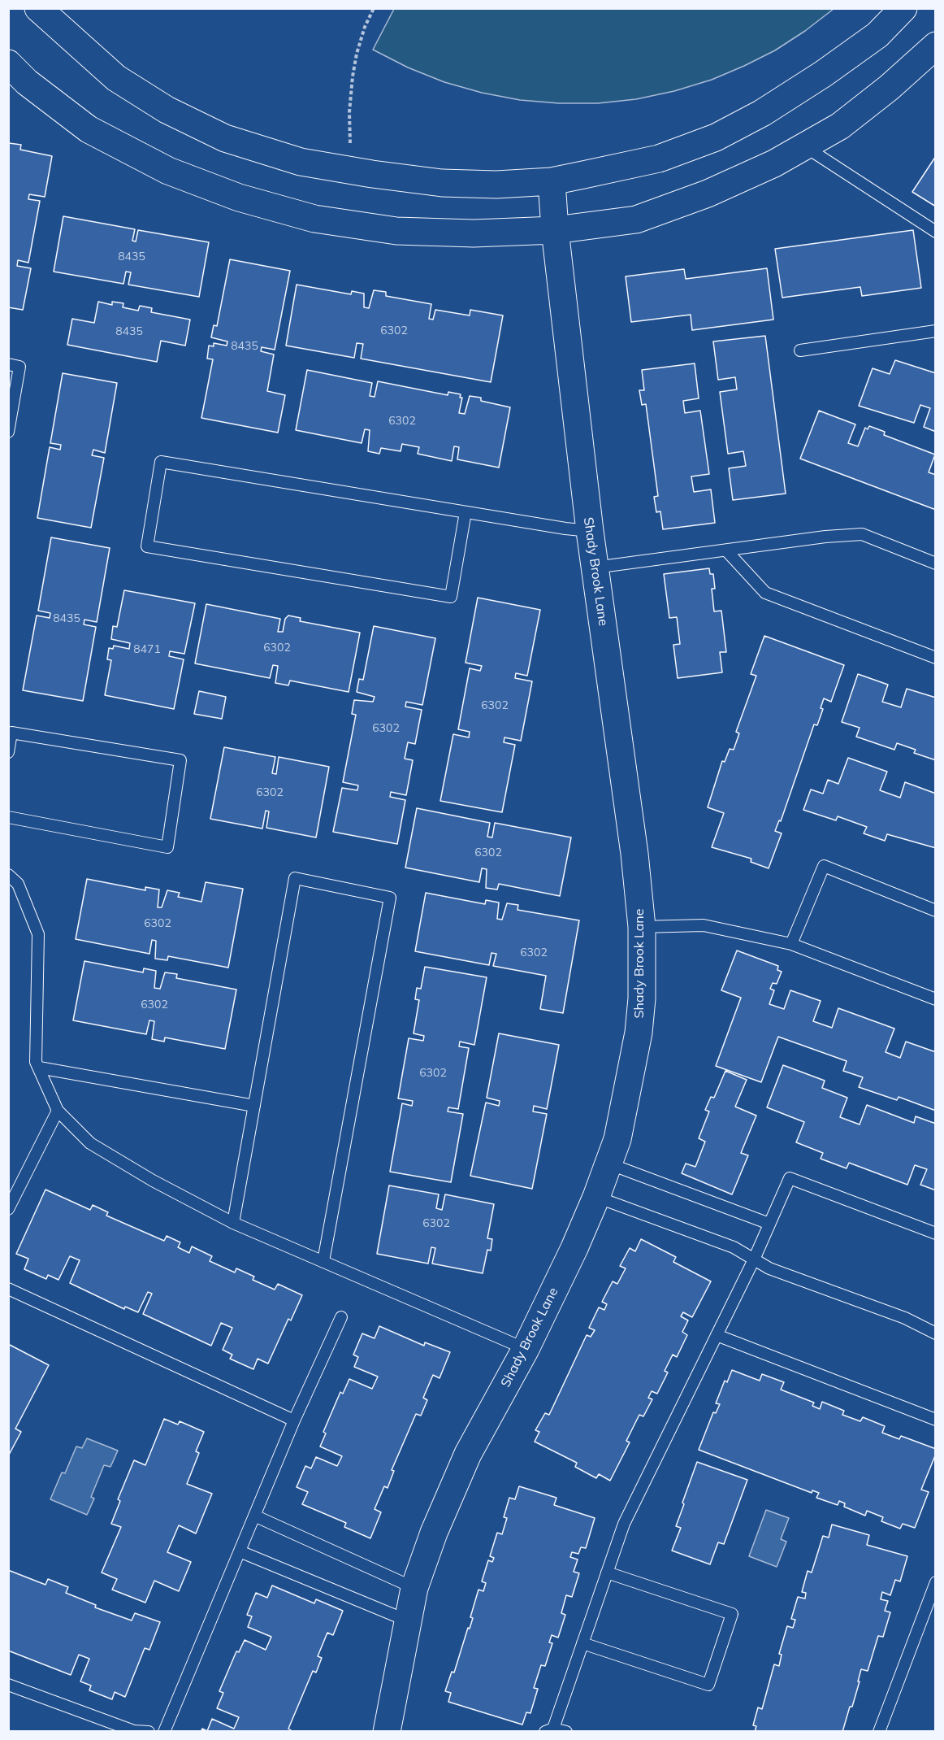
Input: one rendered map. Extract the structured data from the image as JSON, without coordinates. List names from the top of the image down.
{
  "streets": {
    "street": ["Shady Brook Lane"]
  },
  "house_numbers": [
    "8435",
    "6302",
    "8435",
    "8435",
    "6302",
    "8435",
    "6302",
    "8471",
    "6302",
    "6302",
    "6302",
    "6302",
    "6302",
    "6302",
    "6302",
    "6302",
    "6302"
  ]
}
